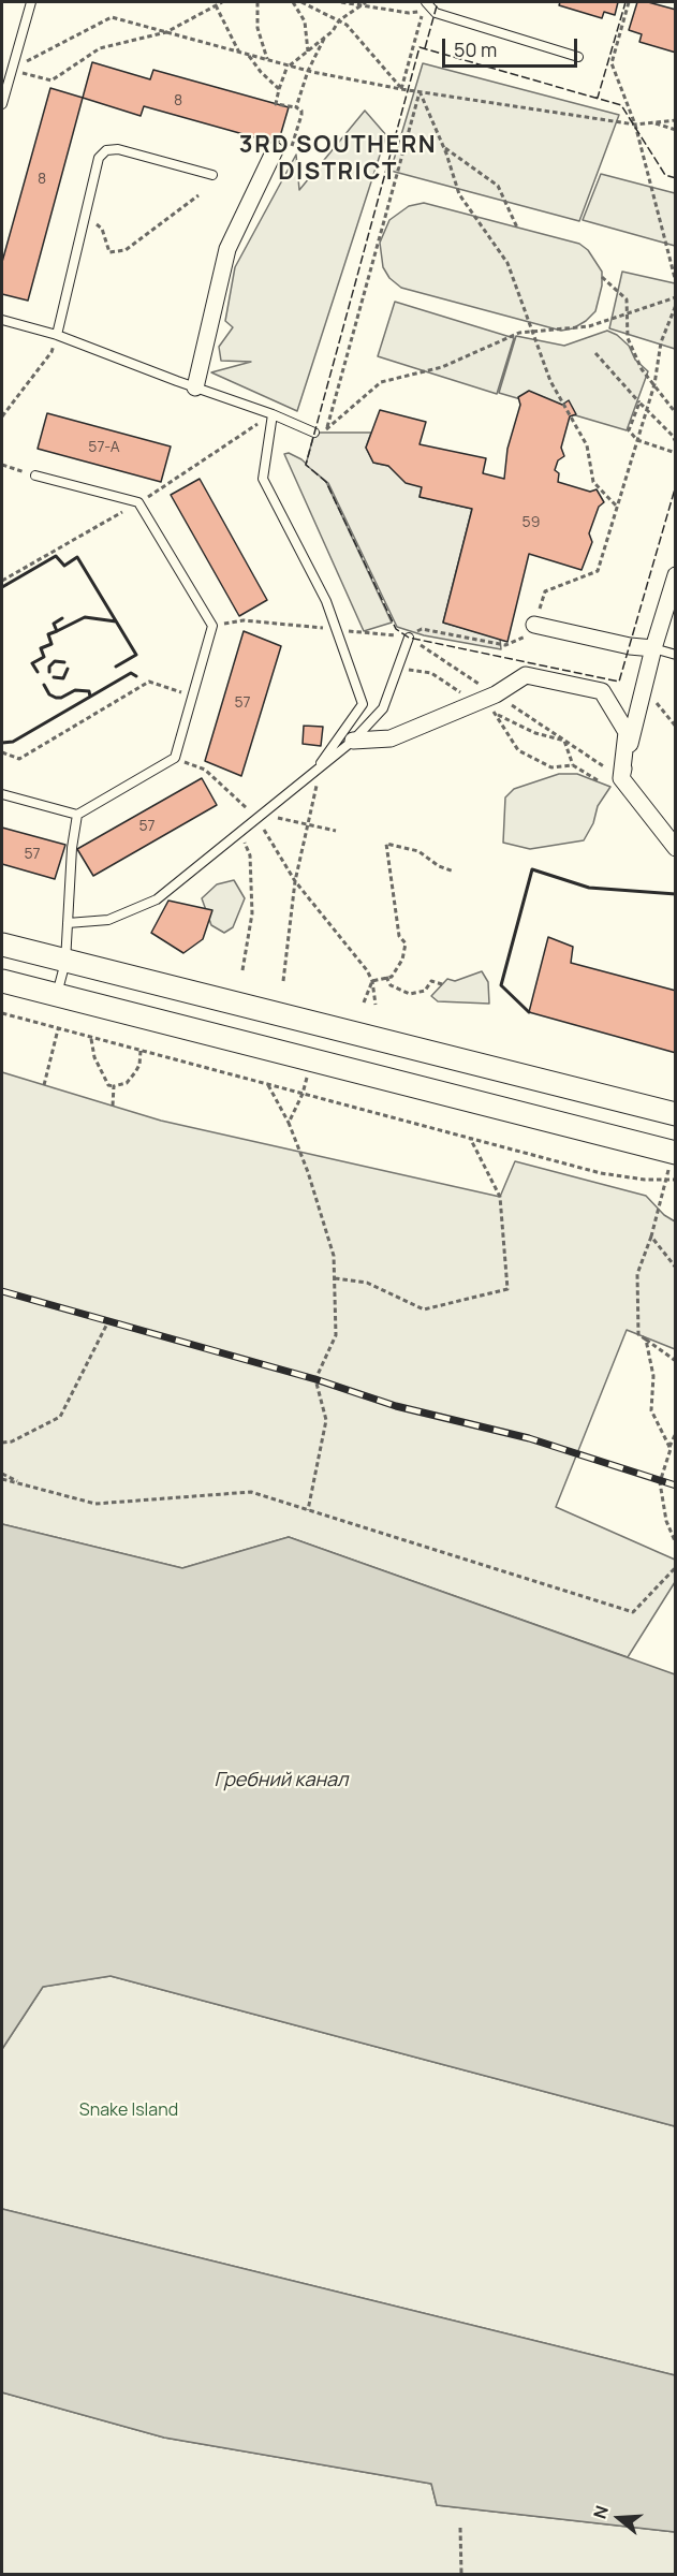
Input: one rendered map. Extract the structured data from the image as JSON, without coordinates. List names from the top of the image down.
{
  "districts": ["3RD SOUTHERN DISTRICT"],
  "water": ["Гребний канал"],
  "parks": ["Snake Island"],
  "house_numbers": [
    "8",
    "8",
    "57-А",
    "59",
    "57",
    "57",
    "57"
  ],
  "scale_bar": "50 m",
  "north": "left"
}
